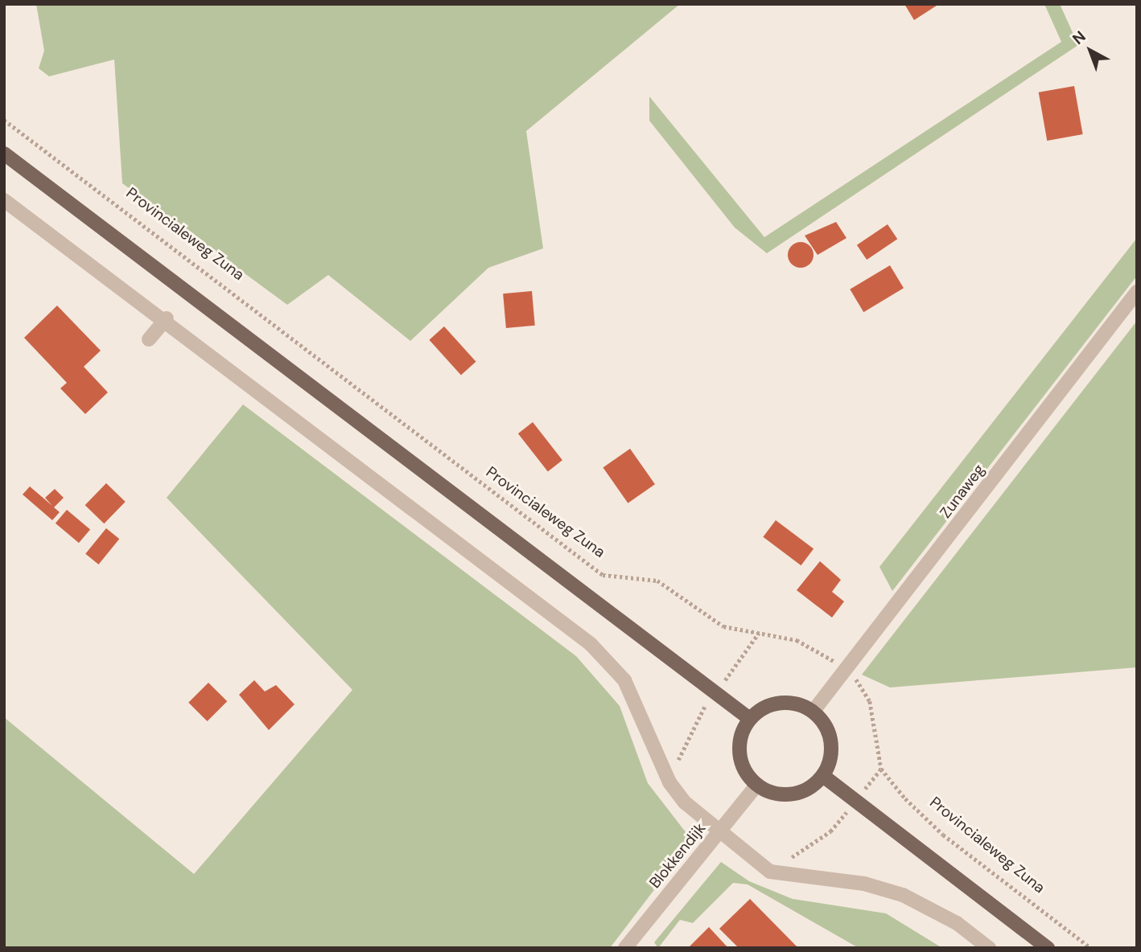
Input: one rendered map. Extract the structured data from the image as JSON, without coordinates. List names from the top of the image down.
{
  "streets": {
    "street": ["Zunaweg", "Blokkendijk"],
    "path": ["Provincialeweg Zuna"]
  },
  "crossings": [
    ["Provincialeweg Zuna", "Zunaweg"],
    ["Zunaweg", "Blokkendijk"]
  ],
  "north": "top left"
}
